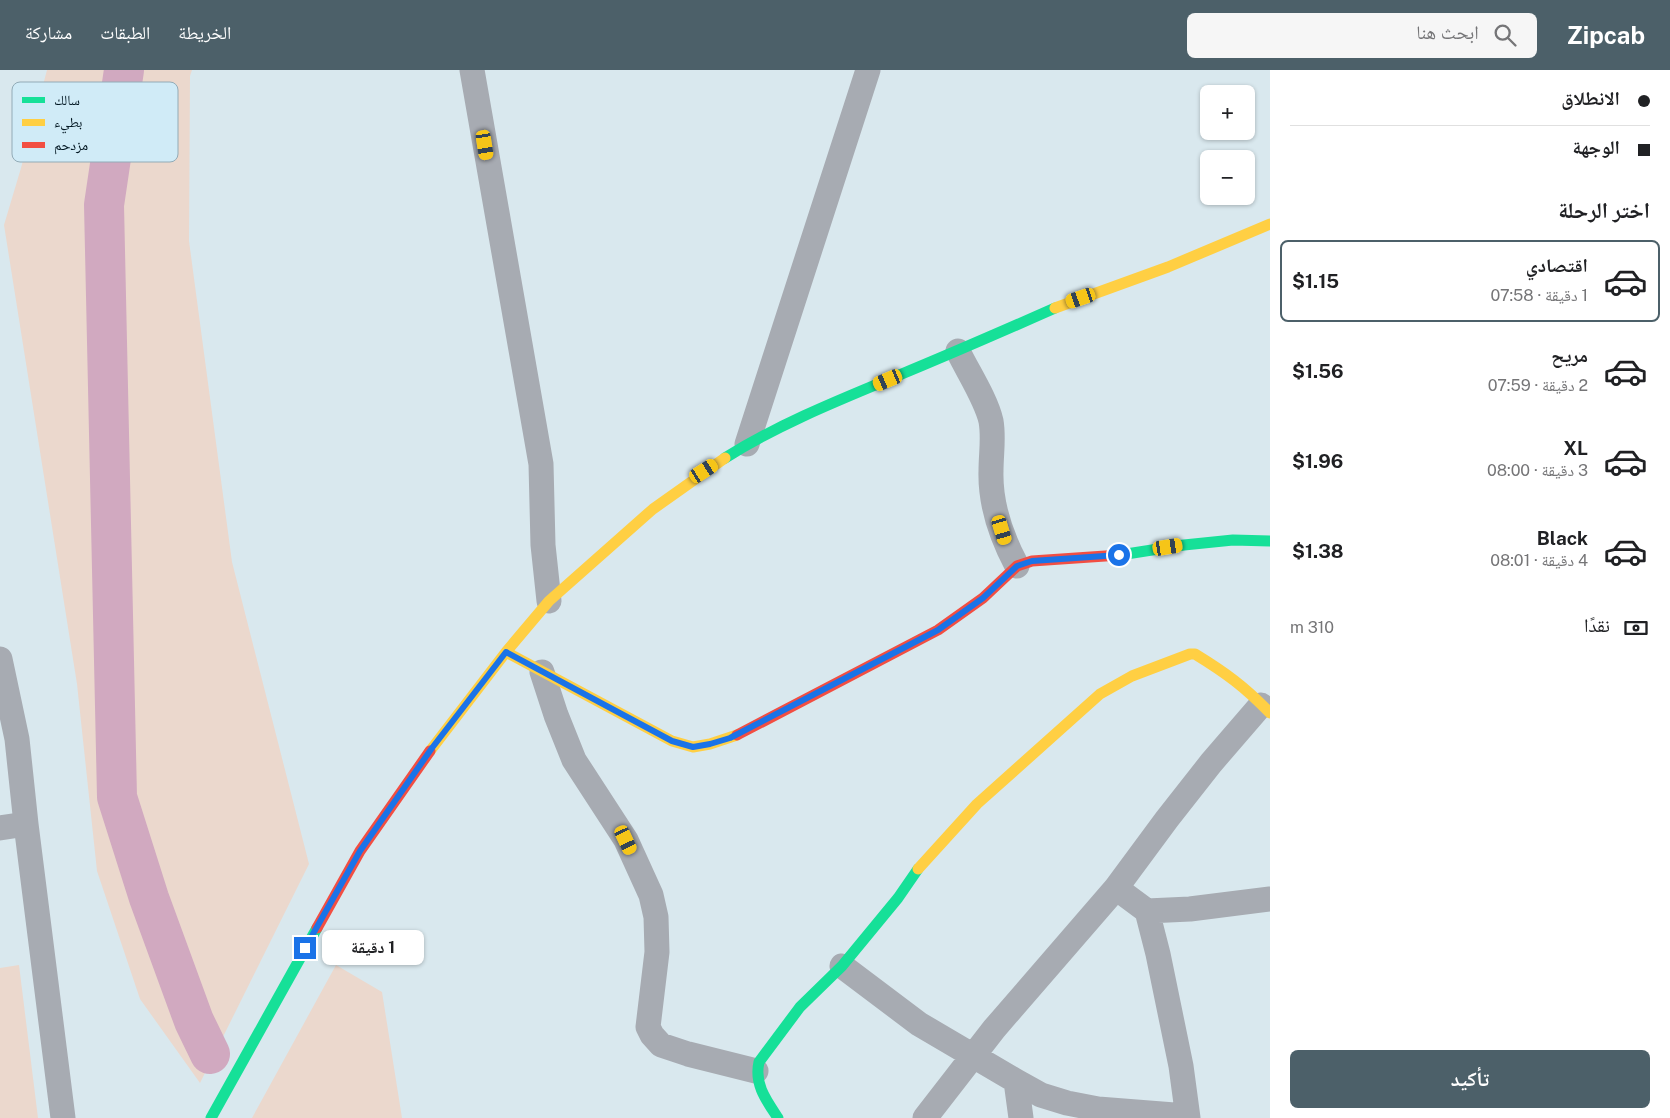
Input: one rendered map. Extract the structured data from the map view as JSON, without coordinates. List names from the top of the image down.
{
  "legend": ["سالك", "بطيء", "مزدحم"],
  "page": {
    "header": "Zipcab",
    "search": "ابحث هنا",
    "nav": ["الخريطة", "الطبقات", "مشاركة"],
    "banner": ["الانطلاق", "الوجهة"],
    "map_buttons": ["+", "−"],
    "heading": "اختر الرحلة",
    "list": [
      {
        "name": "اقتصادي",
        "note": "1 دقيقة · 07:58",
        "value": "$1.15"
      },
      {
        "name": "مريح",
        "note": "2 دقيقة · 07:59",
        "value": "$1.56"
      },
      {
        "name": "XL",
        "note": "3 دقيقة · 08:00",
        "value": "$1.96"
      },
      {
        "name": "Black",
        "note": "4 دقيقة · 08:01",
        "value": "$1.38"
      }
    ],
    "pay": ["نقدًا", "310 m"],
    "bubble": "1 دقيقة",
    "buttons": "تأكيد"
  }
}
